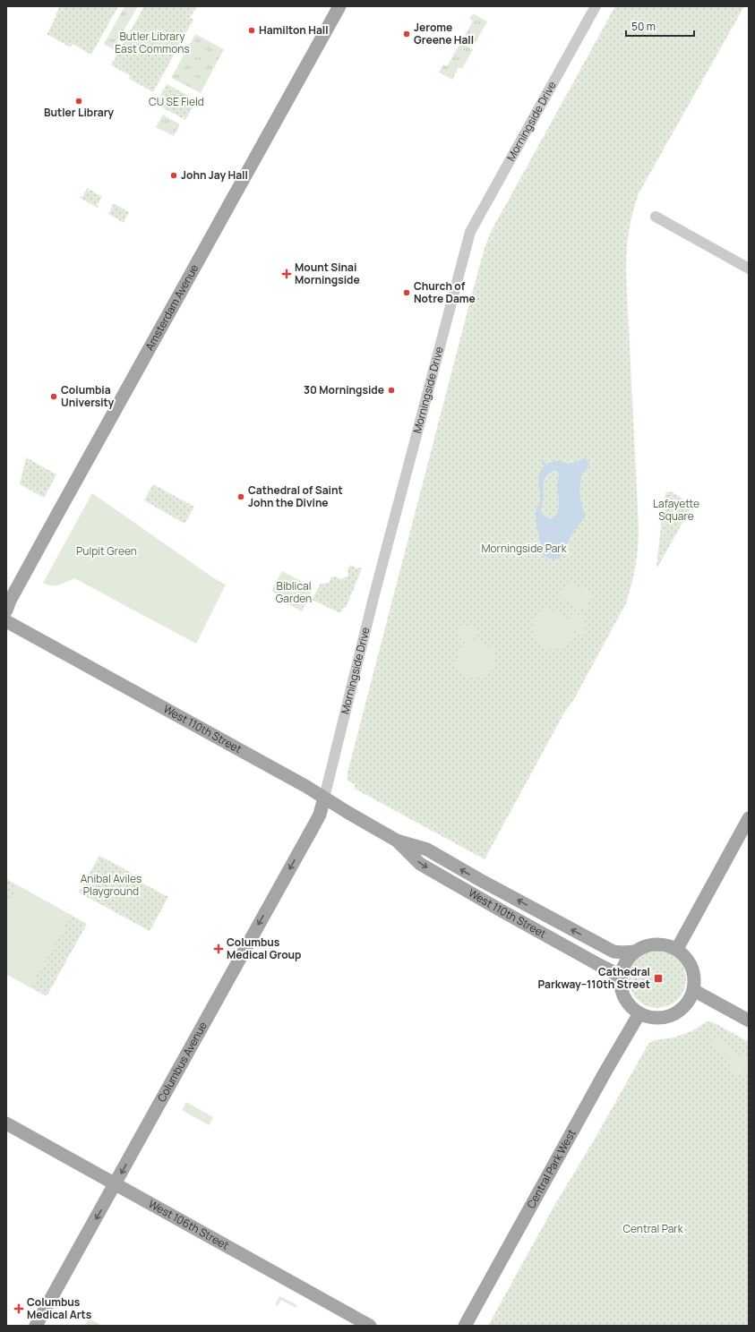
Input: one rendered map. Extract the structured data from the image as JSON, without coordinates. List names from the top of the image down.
{
  "streets": {
    "main road": [
      "Amsterdam Avenue",
      "West 110th Street",
      "Columbus Avenue",
      "Central Park West",
      "West 106th Street"
    ],
    "street": ["Morningside Drive"]
  },
  "crossings": [
    ["Morningside Drive", "West 110th Street"],
    ["Morningside Drive", "Columbus Avenue"],
    ["West 110th Street", "Columbus Avenue"],
    ["West 110th Street", "Central Park West"],
    ["Columbus Avenue", "West 106th Street"]
  ],
  "one_way": ["Columbus Avenue"],
  "parks": [
    "Butler Library East Commons",
    "CU SE Field",
    "Lafayette Square",
    "Morningside Park",
    "Pulpit Green",
    "Biblical Garden",
    "Anibal Aviles Playground",
    "Central Park"
  ],
  "places": {
    "other": [
      "Hamilton Hall",
      "Jerome Greene Hall",
      "Butler Library",
      "John Jay Hall",
      "Church of Notre Dame",
      "30 Morningside",
      "Columbia University",
      "Cathedral of Saint John the Divine"
    ],
    "health": ["Mount Sinai Morningside", "Columbus Medical Group", "Columbus Medical Arts"],
    "transit": ["Cathedral Parkway–110th Street"]
  },
  "scale_bar": "50 m"
}
